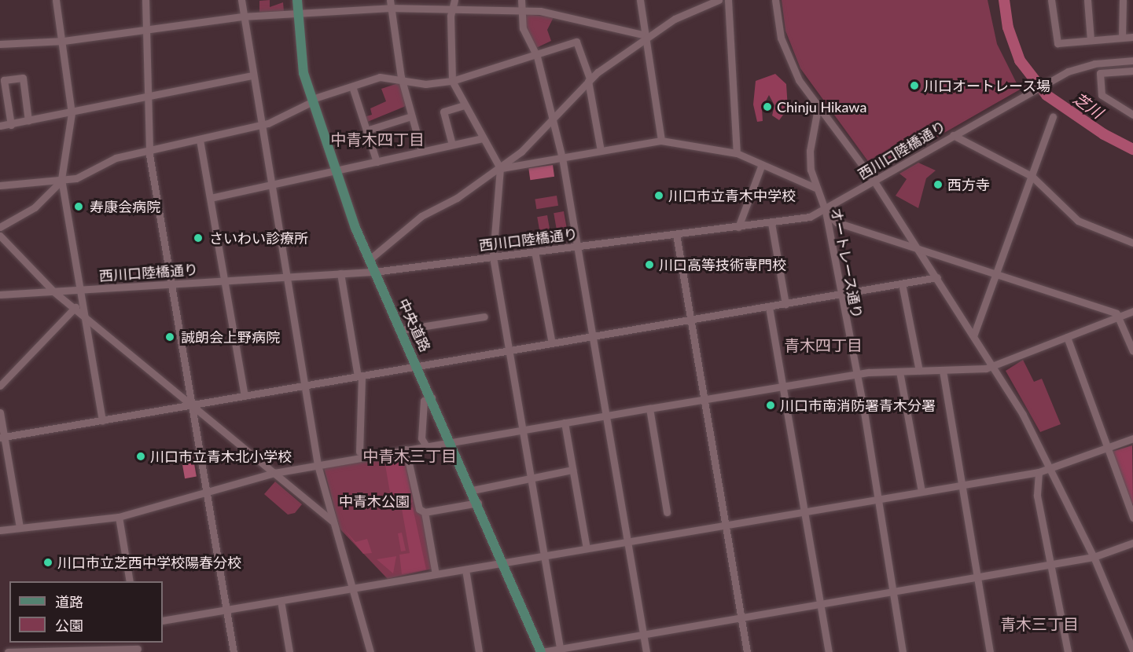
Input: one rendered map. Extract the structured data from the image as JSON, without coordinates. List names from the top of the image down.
{
  "streets": {
    "main road": ["中央道路"],
    "street": ["西川口陸橋通り", "オートレース通り"]
  },
  "crossings": [
    ["西川口陸橋通り", "オートレース通り"],
    ["西川口陸橋通り", "中央道路"]
  ],
  "districts": [
    "中青木四丁目",
    "青木四丁目",
    "中青木三丁目",
    "青木三丁目"
  ],
  "water": ["芝川"],
  "parks": ["中青木公園"],
  "places": [
    "川口オートレース場",
    "Chinju Hikawa",
    "西方寺",
    "川口市立青木中学校",
    "寿康会病院",
    "さいわい診療所",
    "川口高等技術専門校",
    "誠朗会上野病院",
    "川口市南消防署青木分署",
    "川口市立青木北小学校",
    "川口市立芝西中学校陽春分校"
  ],
  "legend": ["道路", "公園"]
}
